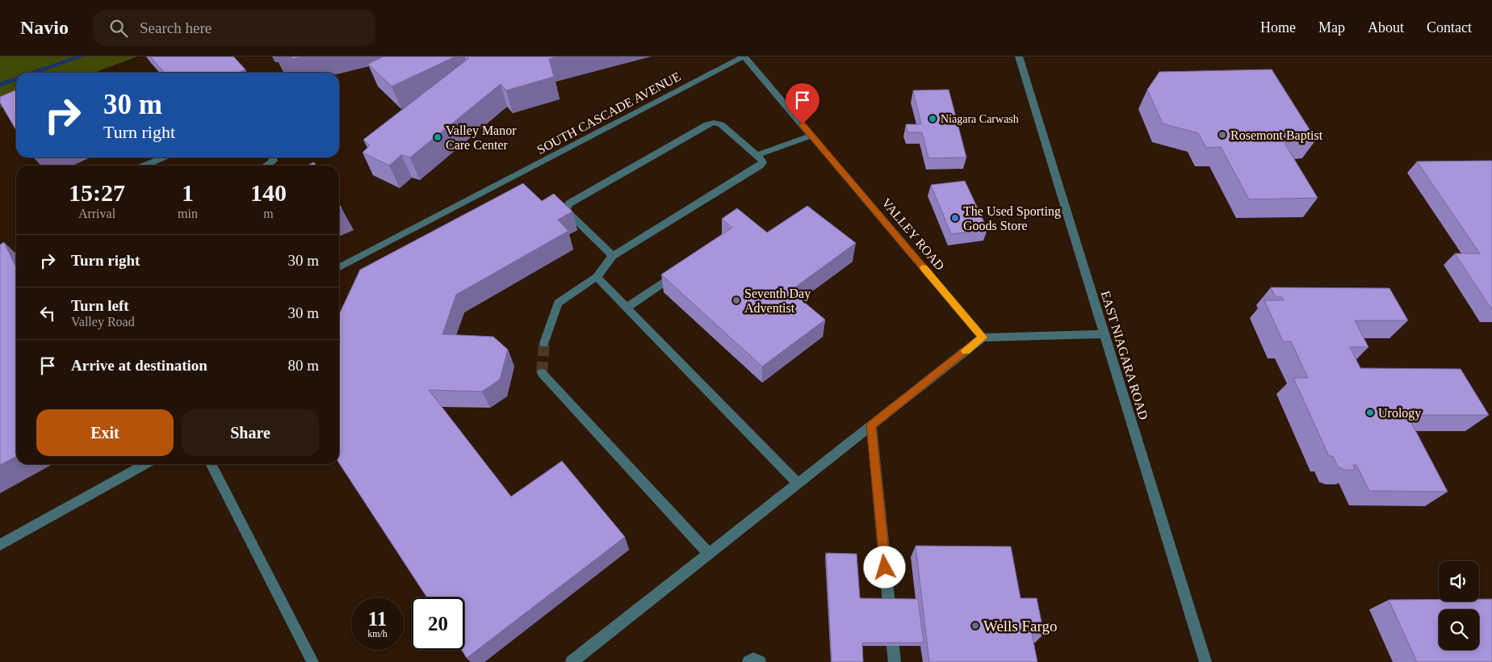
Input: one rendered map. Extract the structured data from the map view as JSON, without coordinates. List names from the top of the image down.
{
  "streets": {
    "street": ["SOUTH CASCADE AVENUE", "VALLEY ROAD", "EAST NIAGARA ROAD"]
  },
  "crossings": [
    ["SOUTH CASCADE AVENUE", "VALLEY ROAD"]
  ],
  "places": [
    "Niagara Carwash",
    "Rosemont Baptist",
    "Valley Manor Care Center",
    "The Used Sporting Goods Store",
    "Seventh Day Adventist",
    "Urology",
    "Wells Fargo"
  ],
  "page": {
    "header": "Navio",
    "search": "Search here",
    "nav": [
      "Home",
      "Map",
      "About",
      "Contact"
    ],
    "turn": ["30 m", "Turn right"],
    "eta": [
      "15:27",
      "Arrival",
      "1",
      "min",
      "140",
      "m"
    ],
    "list": [
      {
        "name": "Turn right",
        "value": "30 m"
      },
      {
        "name": "Turn left",
        "note": "Valley Road",
        "value": "30 m"
      },
      {
        "name": "Arrive at destination",
        "value": "80 m"
      }
    ],
    "buttons": ["Exit", "Share"],
    "speed": "11 km/h",
    "limit": "20"
  }
}
